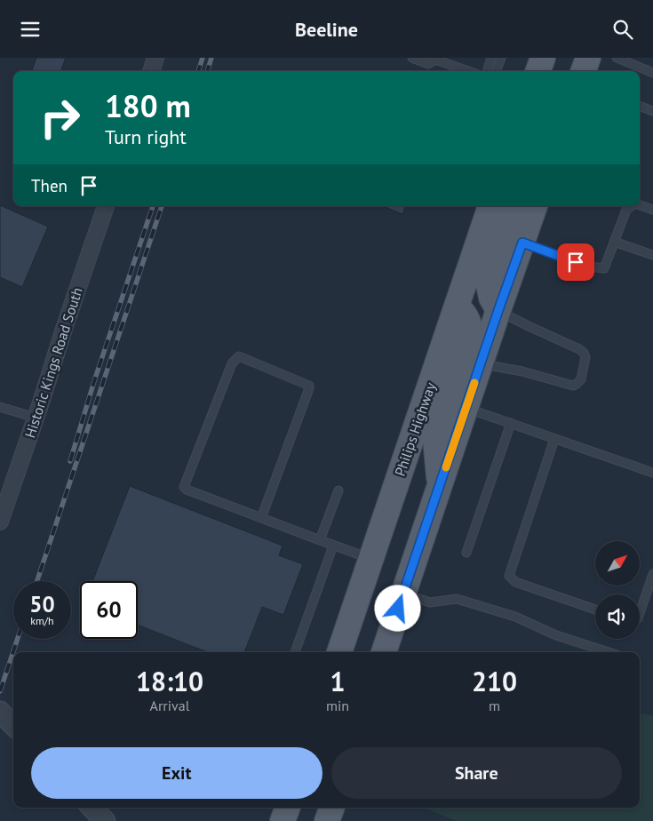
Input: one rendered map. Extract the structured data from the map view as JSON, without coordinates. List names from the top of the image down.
{
  "streets": {
    "main road": ["Philips Highway"],
    "street": ["Historic Kings Road South"]
  },
  "north": "top right",
  "page": {
    "header": "Beeline",
    "turn": ["180 m", "Turn right"],
    "then": "Then",
    "speed": "50 km/h",
    "limit": "60",
    "eta": [
      "18:10",
      "Arrival",
      "1",
      "min",
      "210",
      "m"
    ],
    "buttons": ["Exit", "Share"]
  }
}
